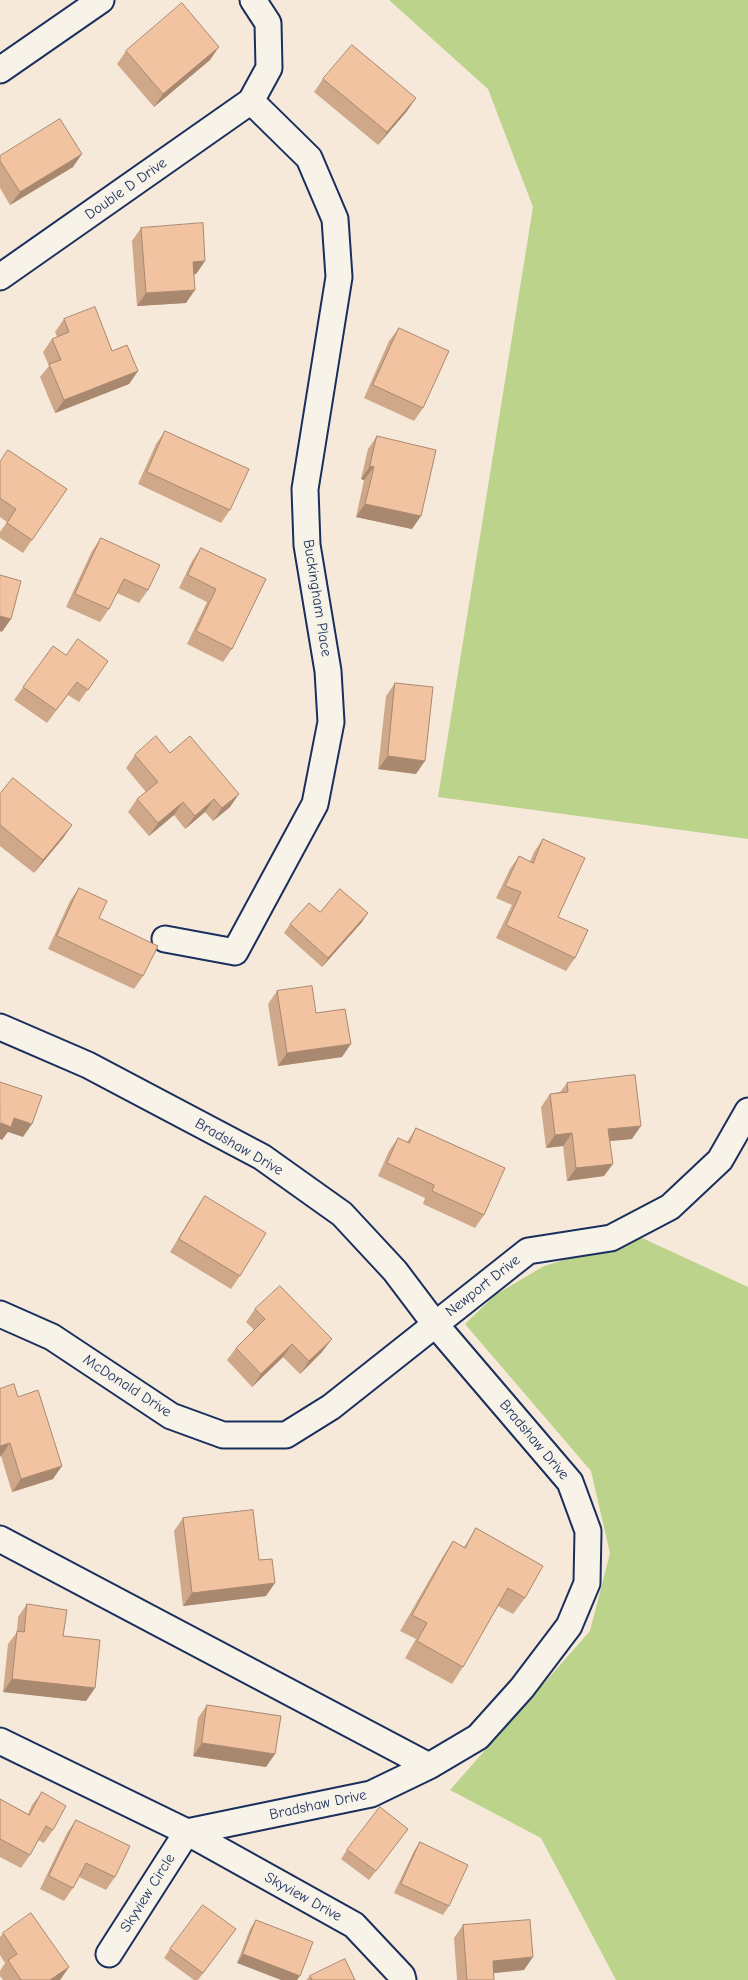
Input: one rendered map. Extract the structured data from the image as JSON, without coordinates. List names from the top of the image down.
{
  "streets": {
    "street": [
      "Double D Drive",
      "Buckingham Place",
      "Bradshaw Drive",
      "Newport Drive",
      "McDonald Drive",
      "Skyview Circle",
      "Skyview Drive"
    ]
  },
  "crossings": [
    ["Double D Drive", "Buckingham Place"],
    ["Bradshaw Drive", "Newport Drive"],
    ["Bradshaw Drive", "McDonald Drive"],
    ["Bradshaw Drive", "Skyview Circle"],
    ["Bradshaw Drive", "Skyview Drive"],
    ["Newport Drive", "McDonald Drive"],
    ["Skyview Circle", "Skyview Drive"]
  ]
}
